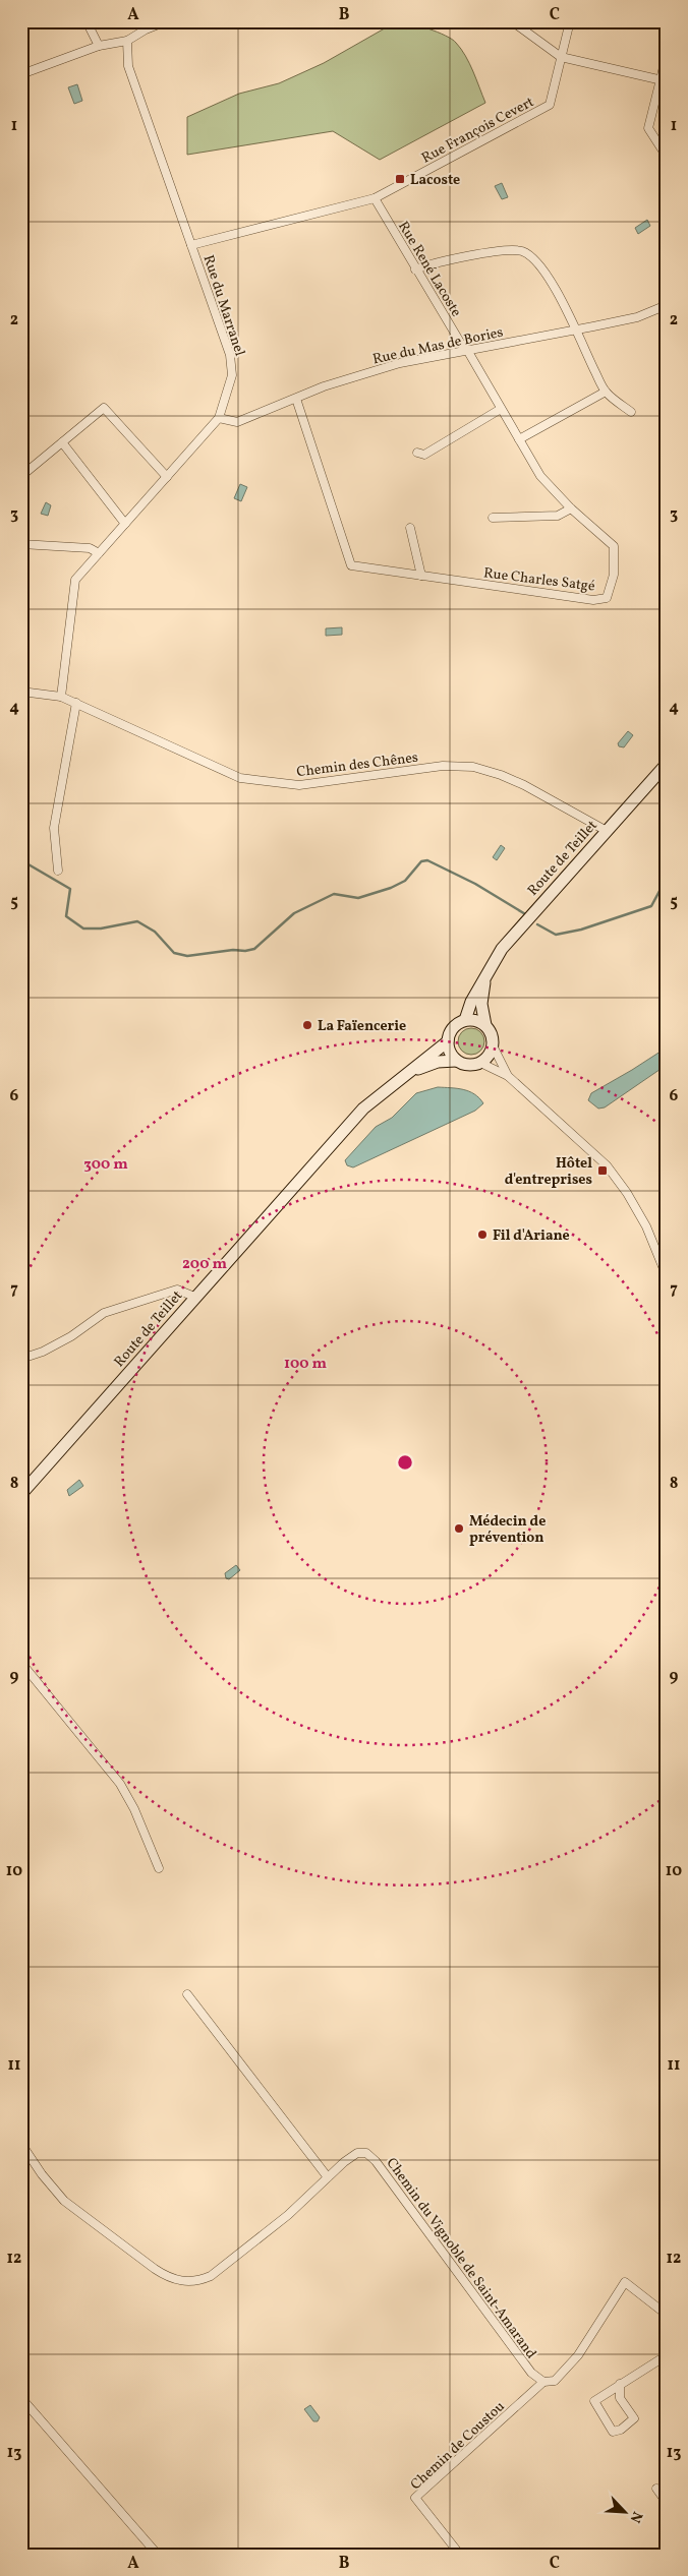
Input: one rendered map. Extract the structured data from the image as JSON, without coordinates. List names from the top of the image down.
{
  "streets": {
    "main road": ["Route de Teillet"],
    "street": [
      "Rue François Cevert",
      "Rue René Lacoste",
      "Rue du Marranel",
      "Rue du Mas de Bories",
      "Rue Charles Satgé",
      "Chemin des Chênes",
      "Chemin du Vignoble de Saint-Amarand",
      "Chemin de Coustou"
    ]
  },
  "crossings": [
    ["Rue François Cevert", "Rue René Lacoste"],
    ["Rue François Cevert", "Rue du Marranel"],
    ["Rue René Lacoste", "Rue du Mas de Bories"],
    ["Rue René Lacoste", "Rue Charles Satgé"],
    ["Rue du Marranel", "Rue du Mas de Bories"],
    ["Rue du Marranel", "Chemin des Chênes"],
    ["Rue du Mas de Bories", "Rue Charles Satgé"],
    ["Chemin des Chênes", "Route de Teillet"],
    ["Chemin du Vignoble de Saint-Amarand", "Chemin de Coustou"]
  ],
  "places": {
    "transit": ["Lacoste", "Hôtel d'entreprises"],
    "other": ["La Faïencerie", "Fil d'Ariane", "Médecin de prévention"]
  },
  "north": "bottom right",
  "grid": {
    "columns": ["A", "B", "C"],
    "rows": [
      "1",
      "2",
      "3",
      "4",
      "5",
      "6",
      "7",
      "8",
      "9",
      "10",
      "11",
      "12",
      "13"
    ]
  },
  "rings": ["300 m", "200 m", "100 m"]
}
